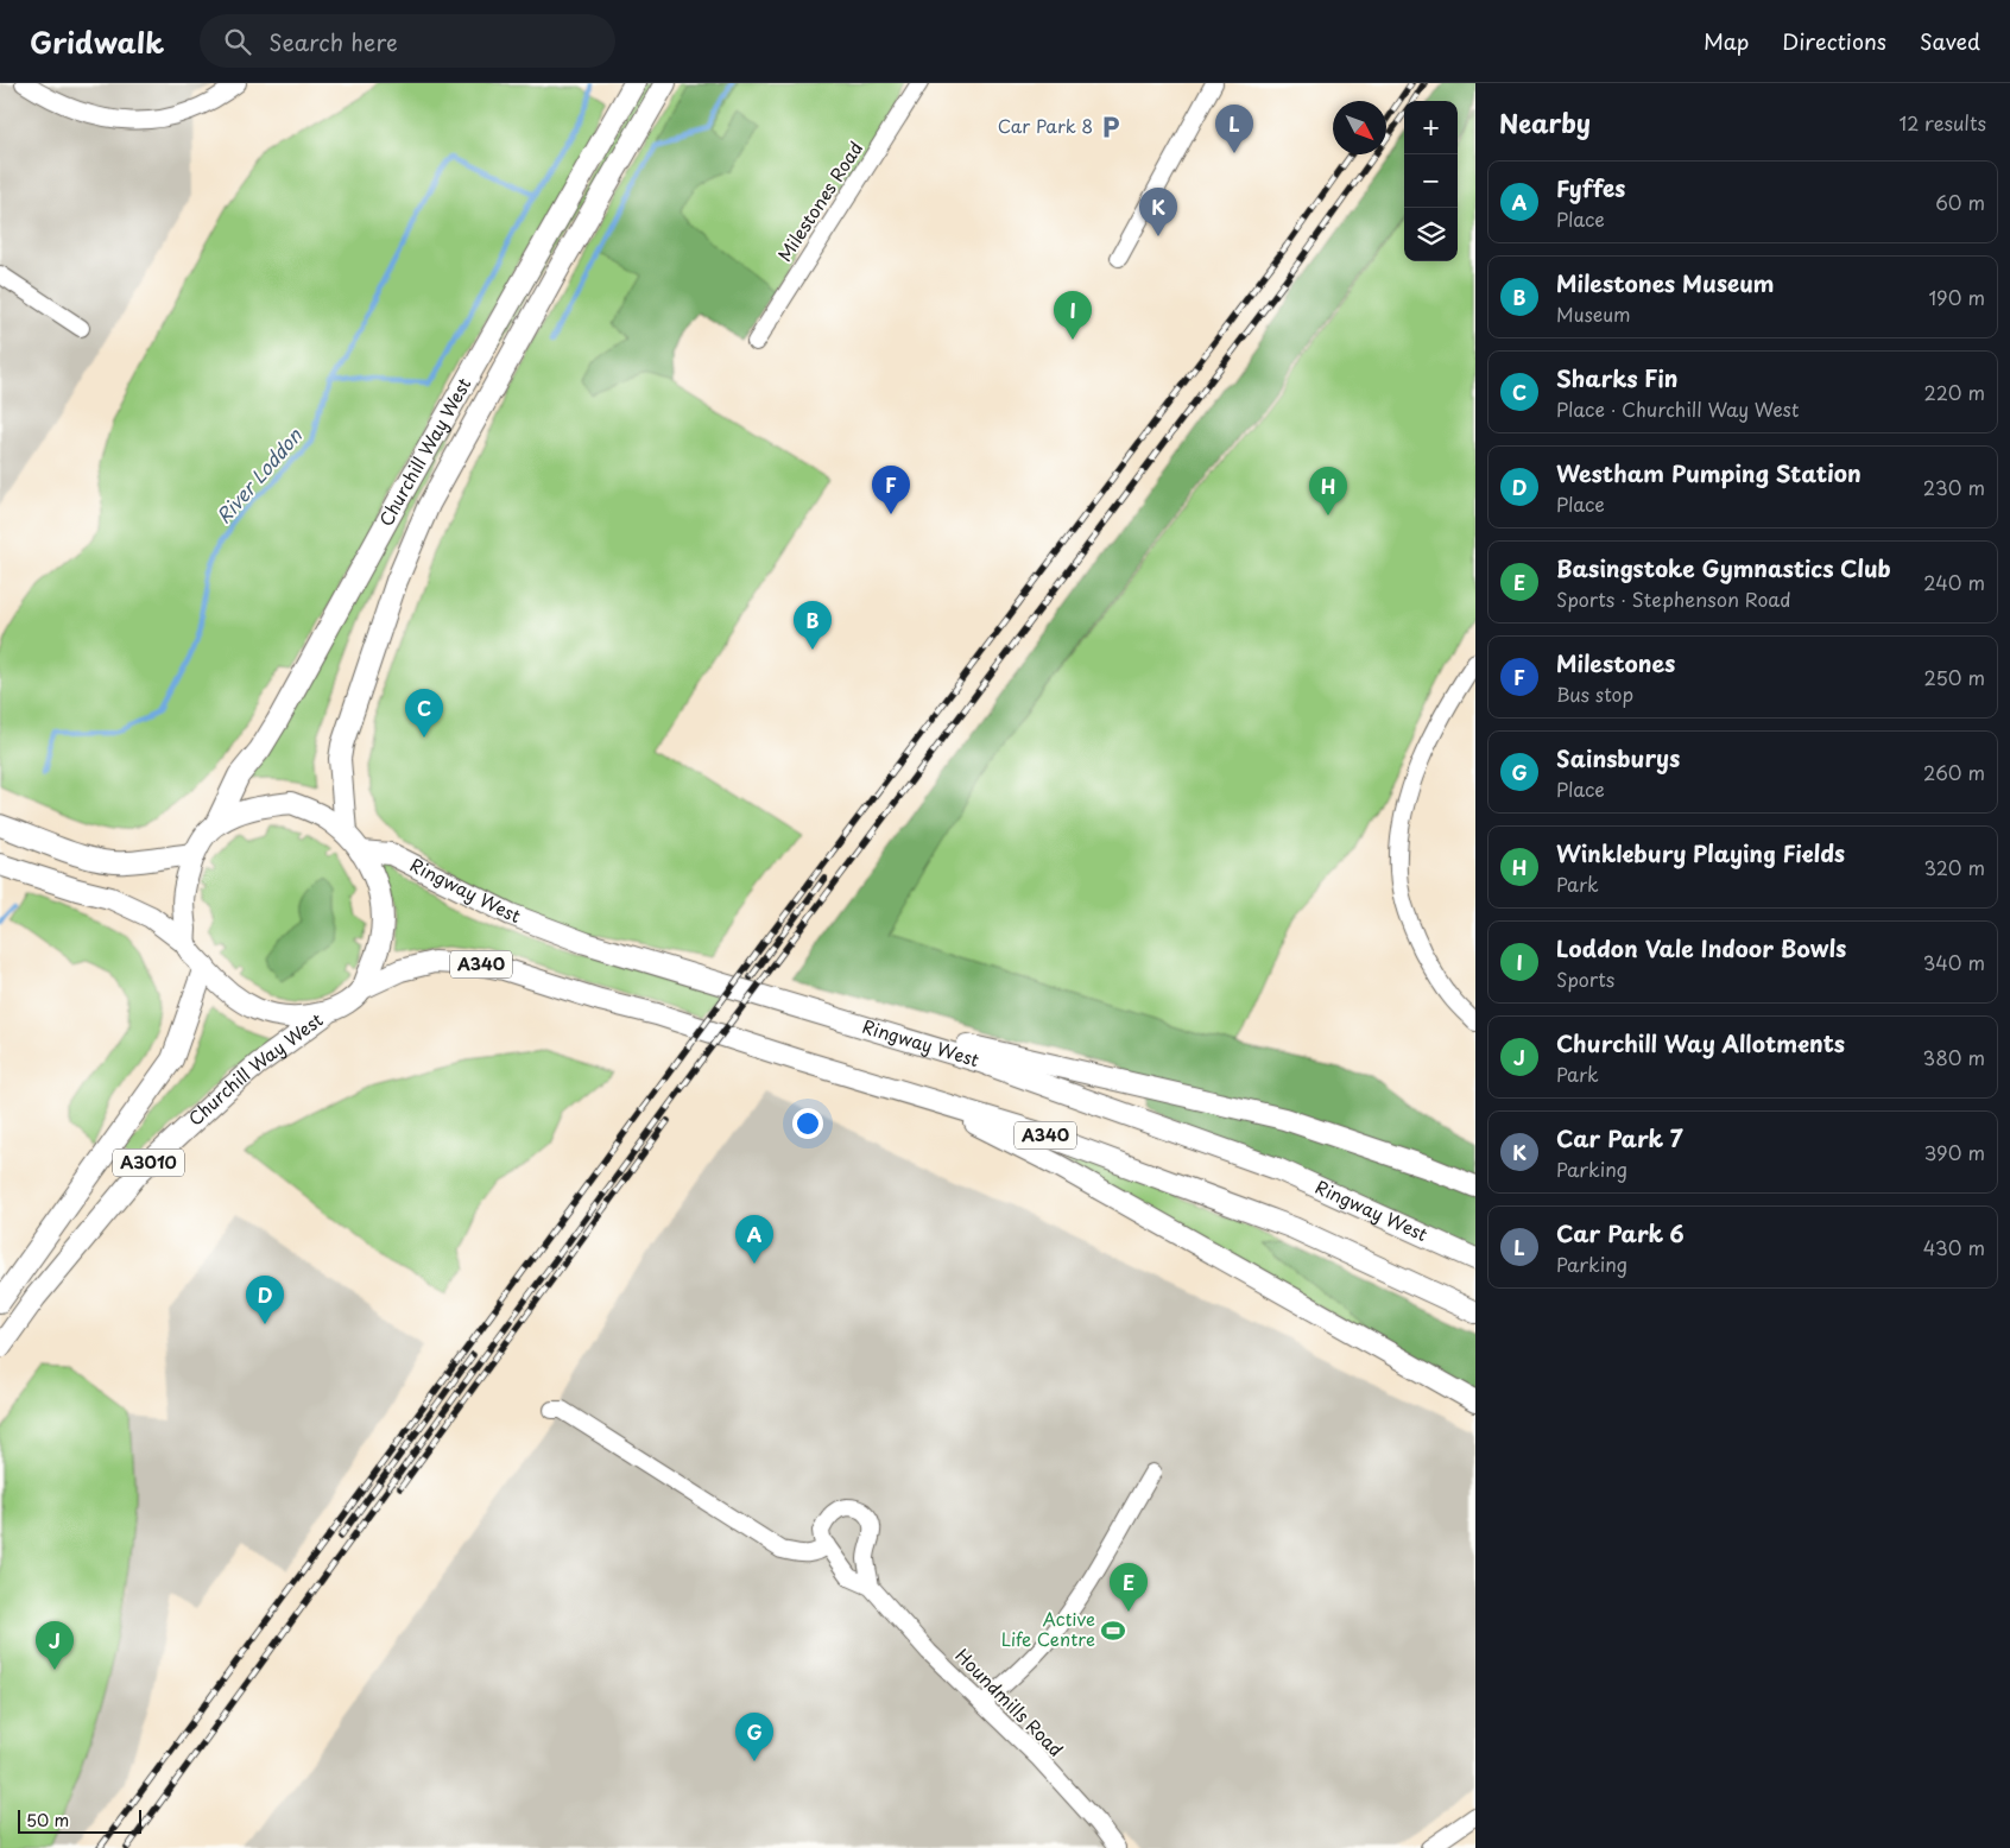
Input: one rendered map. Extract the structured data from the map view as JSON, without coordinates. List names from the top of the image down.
{
  "streets": {
    "main road": [
      "Churchill Way West",
      "Ringway West",
      "A340",
      "A3010"
    ],
    "street": ["Milestones Road", "Houndmills Road"]
  },
  "crossings": [
    ["Churchill Way West", "Ringway West"],
    ["Churchill Way West", "A340"],
    ["Churchill Way West", "A3010"],
    ["Ringway West", "A340"],
    ["Ringway West", "A3010"],
    ["A340", "A3010"]
  ],
  "water": ["River Loddon"],
  "places": {
    "parking": ["Car Park 8"],
    "sports": ["Active Life Centre"]
  },
  "scale_bar": "50 m",
  "north": "bottom right",
  "page": {
    "header": "Gridwalk",
    "search": "Search here",
    "nav": ["Map", "Directions", "Saved"],
    "heading": ["Nearby", "12 results"],
    "map_buttons": ["+", "−"],
    "pins": [
      "L",
      "K",
      "I",
      "F",
      "H",
      "B",
      "C",
      "A",
      "D",
      "E",
      "J",
      "G"
    ],
    "list": [
      {
        "mark": "A",
        "name": "Fyffes",
        "note": "Place",
        "value": "60 m"
      },
      {
        "mark": "B",
        "name": "Milestones Museum",
        "note": "Museum",
        "value": "190 m"
      },
      {
        "mark": "C",
        "name": "Sharks Fin",
        "note": "Place · Churchill Way West",
        "value": "220 m"
      },
      {
        "mark": "D",
        "name": "Westham Pumping Station",
        "note": "Place",
        "value": "230 m"
      },
      {
        "mark": "E",
        "name": "Basingstoke Gymnastics Club",
        "note": "Sports · Stephenson Road",
        "value": "240 m"
      },
      {
        "mark": "F",
        "name": "Milestones",
        "note": "Bus stop",
        "value": "250 m"
      },
      {
        "mark": "G",
        "name": "Sainsburys",
        "note": "Place",
        "value": "260 m"
      },
      {
        "mark": "H",
        "name": "Winklebury Playing Fields",
        "note": "Park",
        "value": "320 m"
      },
      {
        "mark": "I",
        "name": "Loddon Vale Indoor Bowls",
        "note": "Sports",
        "value": "340 m"
      },
      {
        "mark": "J",
        "name": "Churchill Way Allotments",
        "note": "Park",
        "value": "380 m"
      },
      {
        "mark": "K",
        "name": "Car Park 7",
        "note": "Parking",
        "value": "390 m"
      },
      {
        "mark": "L",
        "name": "Car Park 6",
        "note": "Parking",
        "value": "430 m"
      }
    ],
    "scale": "50 m"
  }
}
